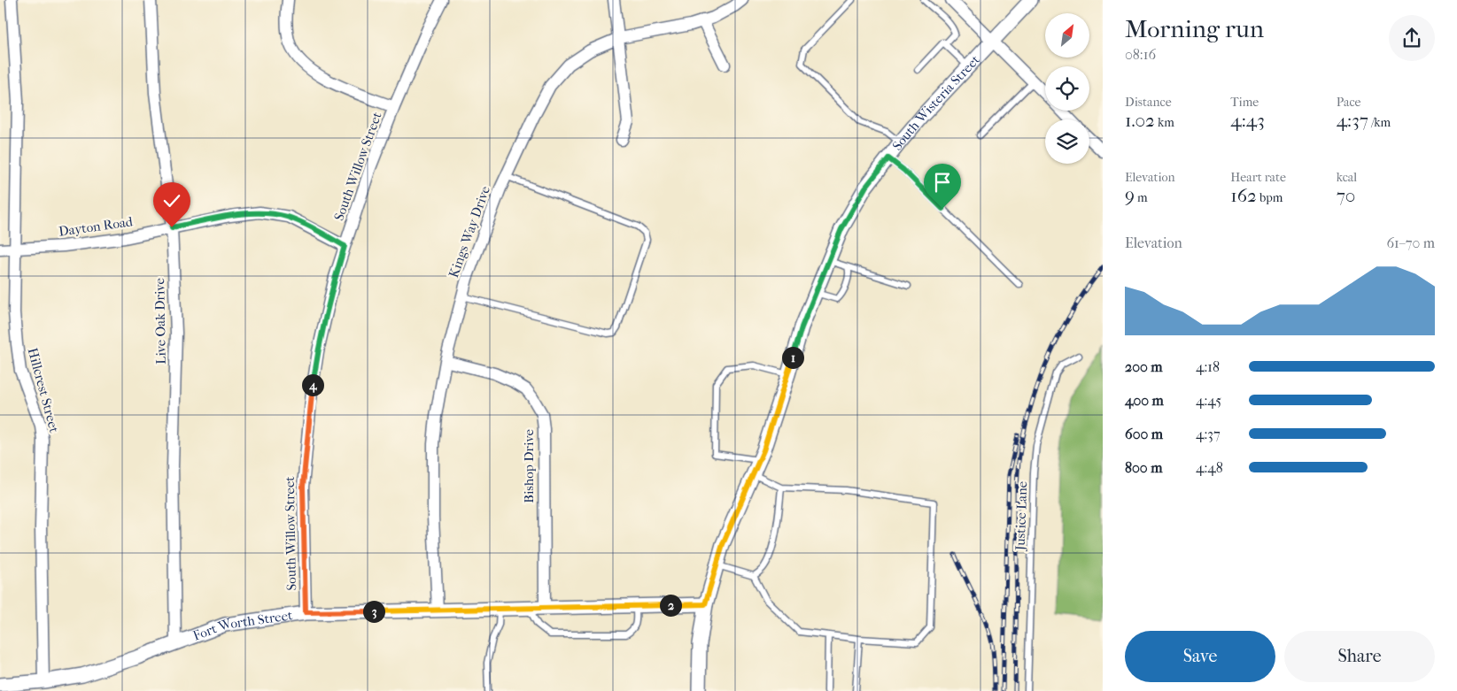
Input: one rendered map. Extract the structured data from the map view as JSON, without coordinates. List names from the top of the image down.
{
  "streets": {
    "street": [
      "South Wisteria Street",
      "South Willow Street",
      "Dayton Road",
      "Kings Way Drive",
      "Live Oak Drive",
      "Hillcrest Street",
      "Bishop Drive",
      "Fort Worth Street"
    ],
    "lane": ["Justice Lane"]
  },
  "crossings": [
    ["South Wisteria Street", "Fort Worth Street"],
    ["South Willow Street", "Dayton Road"],
    ["South Willow Street", "Fort Worth Street"],
    ["Dayton Road", "Live Oak Drive"],
    ["Dayton Road", "Hillcrest Street"],
    ["Kings Way Drive", "Bishop Drive"],
    ["Kings Way Drive", "Fort Worth Street"],
    ["Live Oak Drive", "Fort Worth Street"],
    ["Hillcrest Street", "Fort Worth Street"],
    ["Bishop Drive", "Fort Worth Street"]
  ],
  "north": "top right",
  "page": {
    "heading": ["Morning run", "08:16"],
    "stats": [
      ["Distance", "1.02 km"],
      ["Time", "4:43"],
      ["Pace", "4:37 /km"],
      ["Elevation", "9 m"],
      ["Heart rate", "162 bpm"],
      ["kcal", "70"]
    ],
    "chart": ["Elevation", "61–70 m"],
    "pins": [
      "1",
      "4",
      "2",
      "3"
    ],
    "list": [
      {
        "name": "200 m",
        "note": "4:18"
      },
      {
        "name": "400 m",
        "note": "4:45"
      },
      {
        "name": "600 m",
        "note": "4:37"
      },
      {
        "name": "800 m",
        "note": "4:48"
      }
    ],
    "buttons": ["Save", "Share"]
  }
}
